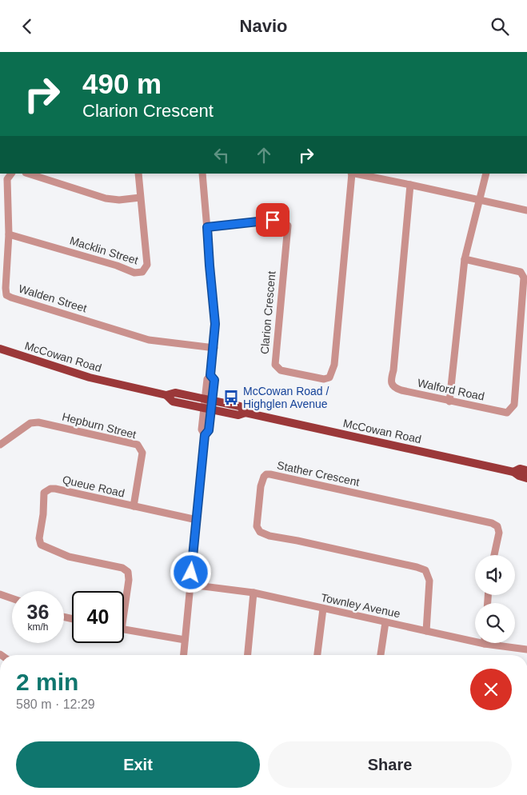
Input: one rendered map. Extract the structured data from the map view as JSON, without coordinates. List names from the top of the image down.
{
  "streets": {
    "main road": ["McCowan Road"],
    "street": [
      "Macklin Street",
      "Walden Street",
      "Clarion Crescent",
      "Walford Road",
      "Hepburn Street",
      "Stather Crescent",
      "Queue Road",
      "Townley Avenue"
    ]
  },
  "crossings": [
    ["Macklin Street", "Walden Street"],
    ["Hepburn Street", "Queue Road"],
    ["Stather Crescent", "Townley Avenue"]
  ],
  "places": {
    "bus stop": ["McCowan Road / Highglen Avenue"]
  },
  "page": {
    "header": "Navio",
    "turn": ["490 m", "Clarion Crescent"],
    "speed": "36 km/h",
    "limit": "40",
    "heading": ["2 min", "580 m · 12:29"],
    "buttons": ["Exit", "Share"]
  }
}
